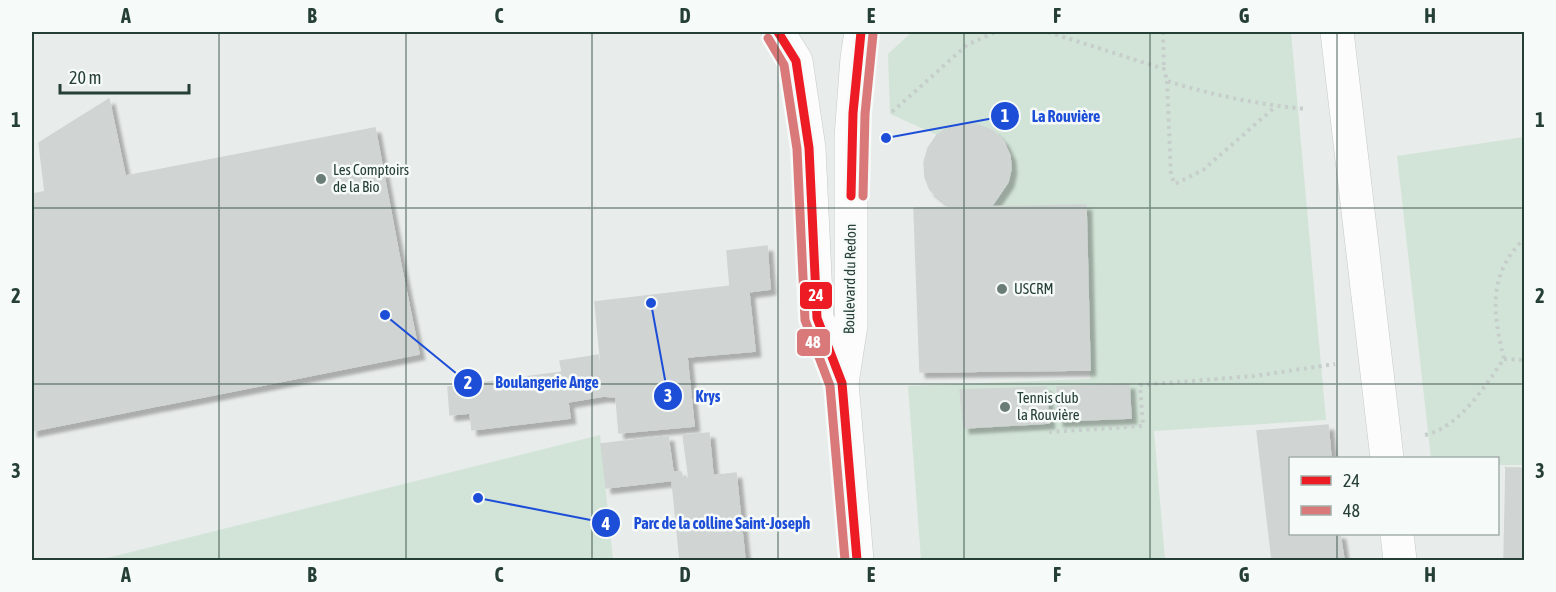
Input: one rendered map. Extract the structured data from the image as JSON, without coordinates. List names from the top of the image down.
{
  "streets": {
    "street": ["Boulevard du Redon"]
  },
  "places": [
    "La Rouvière",
    "Les Comptoirs de la Bio",
    "USCRM",
    "Krys",
    "Boulangerie Ange",
    "Tennis club la Rouvière",
    "Parc de la colline Saint-Joseph"
  ],
  "lines": ["transit line 24", "transit line 48"],
  "legend": ["24", "48"],
  "scale_bar": "20 m",
  "grid": {
    "columns": [
      "A",
      "B",
      "C",
      "D",
      "E",
      "F",
      "G",
      "H"
    ],
    "rows": ["1", "2", "3"]
  }
}
